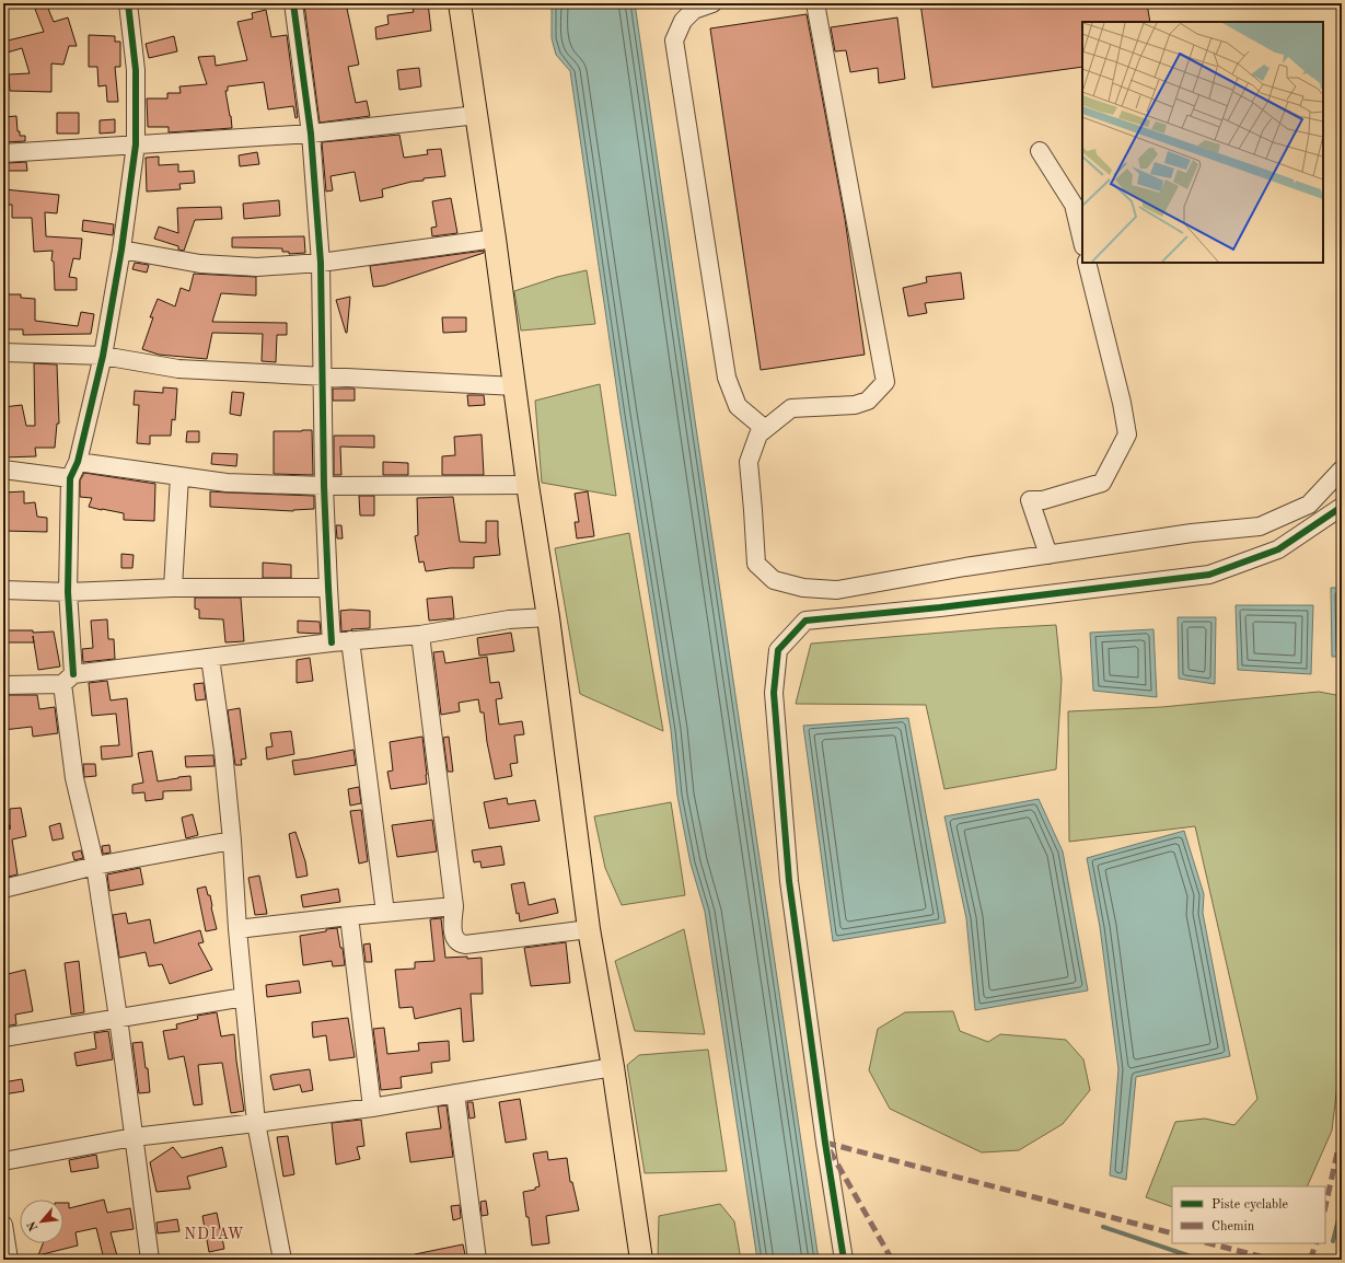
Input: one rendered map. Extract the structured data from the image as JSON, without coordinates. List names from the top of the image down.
{
  "districts": ["NDIAW"],
  "legend": ["Piste cyclable", "Chemin"],
  "north": "bottom left"
}
